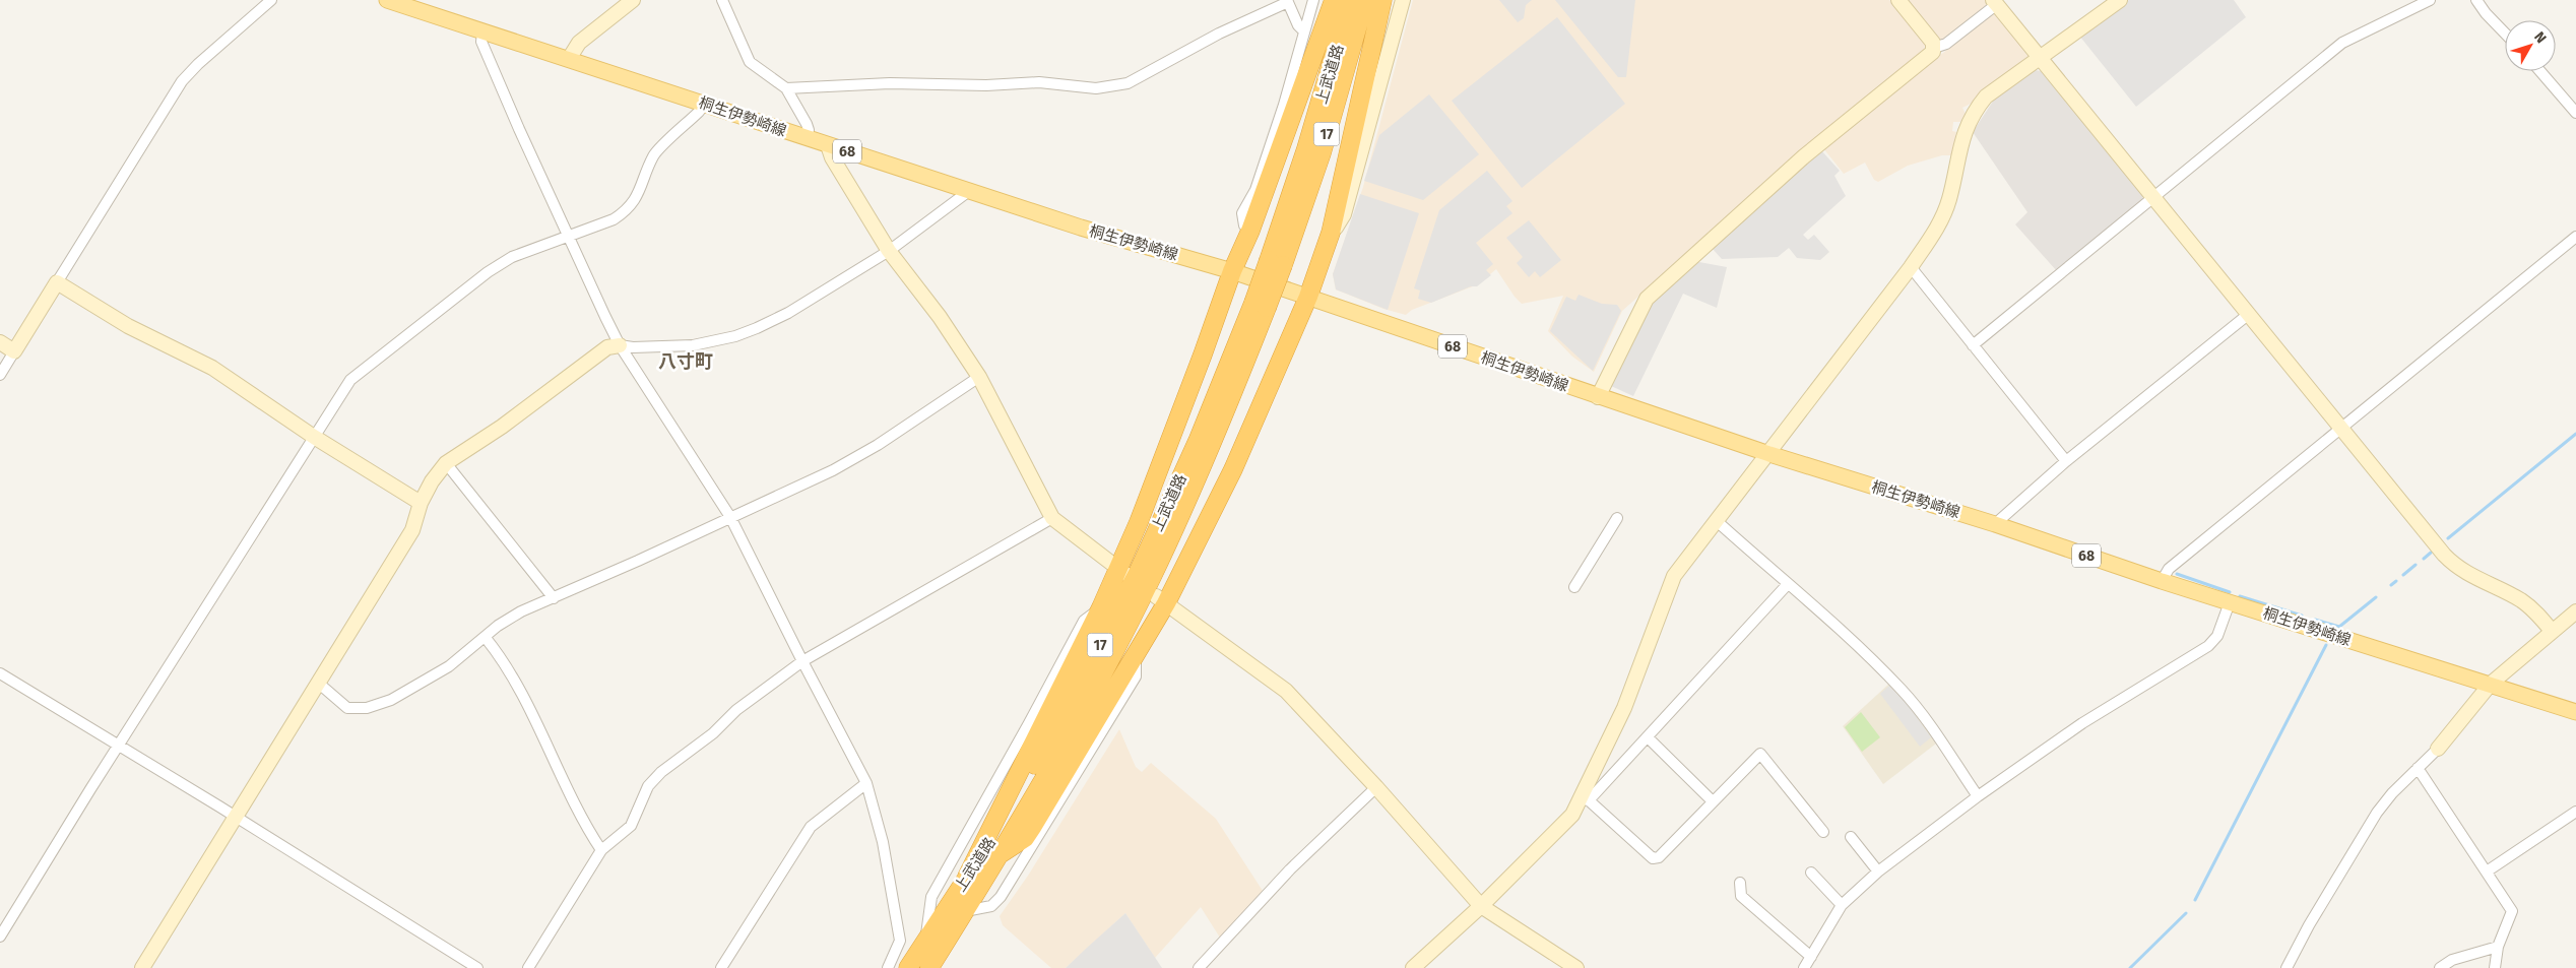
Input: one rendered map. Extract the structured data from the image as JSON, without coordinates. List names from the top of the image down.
{
  "streets": {
    "highway": ["上武道路", "17"],
    "main road": ["桐生伊勢崎線", "68"]
  },
  "districts": ["八寸町"],
  "north": "top right"
}
